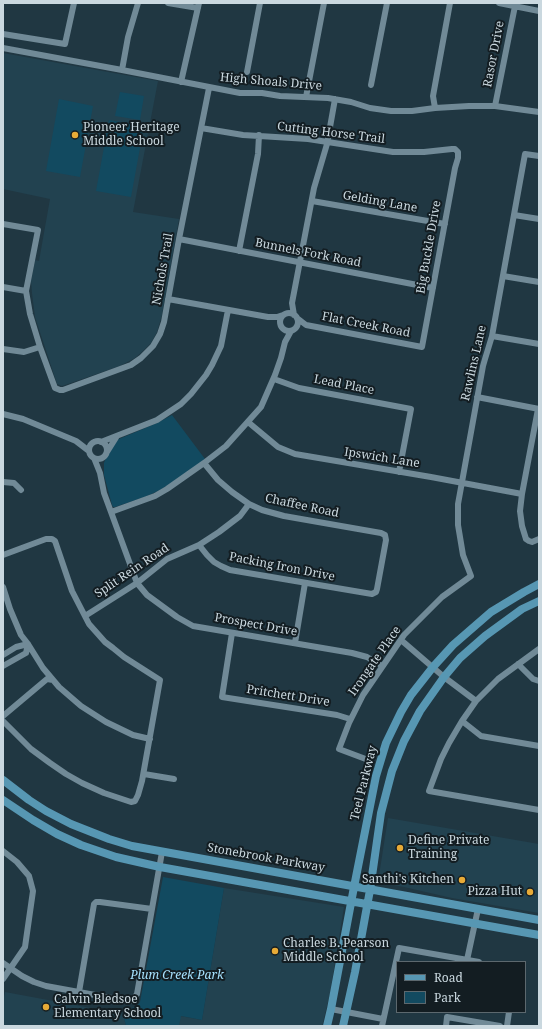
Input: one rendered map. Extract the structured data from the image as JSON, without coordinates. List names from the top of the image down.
{
  "streets": {
    "main road": ["Teel Parkway", "Stonebrook Parkway"],
    "street": [
      "Rasor Drive",
      "High Shoals Drive",
      "Cutting Horse Trail",
      "Gelding Lane",
      "Big Buckle Drive",
      "Bunnels Fork Road",
      "Nichols Trail",
      "Flat Creek Road",
      "Rawlins Lane",
      "Lead Place",
      "Ipswich Lane",
      "Chaffee Road",
      "Packing Iron Drive",
      "Split Rein Road",
      "Prospect Drive",
      "Irongate Place",
      "Pritchett Drive"
    ]
  },
  "crossings": [
    ["Rasor Drive", "High Shoals Drive"],
    ["High Shoals Drive", "Nichols Trail"],
    ["Cutting Horse Trail", "Big Buckle Drive"],
    ["Cutting Horse Trail", "Nichols Trail"],
    ["Gelding Lane", "Big Buckle Drive"],
    ["Big Buckle Drive", "Bunnels Fork Road"],
    ["Big Buckle Drive", "Flat Creek Road"],
    ["Bunnels Fork Road", "Nichols Trail"],
    ["Rawlins Lane", "Ipswich Lane"],
    ["Rawlins Lane", "Irongate Place"],
    ["Lead Place", "Ipswich Lane"],
    ["Chaffee Road", "Packing Iron Drive"],
    ["Chaffee Road", "Split Rein Road"],
    ["Packing Iron Drive", "Split Rein Road"],
    ["Split Rein Road", "Prospect Drive"],
    ["Prospect Drive", "Irongate Place"],
    ["Prospect Drive", "Pritchett Drive"],
    ["Irongate Place", "Pritchett Drive"],
    ["Teel Parkway", "Stonebrook Parkway"]
  ],
  "parks": ["Plum Creek Park"],
  "places": [
    "Pioneer Heritage Middle School",
    "Define Private Training",
    "Santhi's Kitchen",
    "Pizza Hut",
    "Charles B. Pearson Middle School",
    "Calvin Bledsoe Elementary School"
  ],
  "legend": ["Road", "Park"]
}
